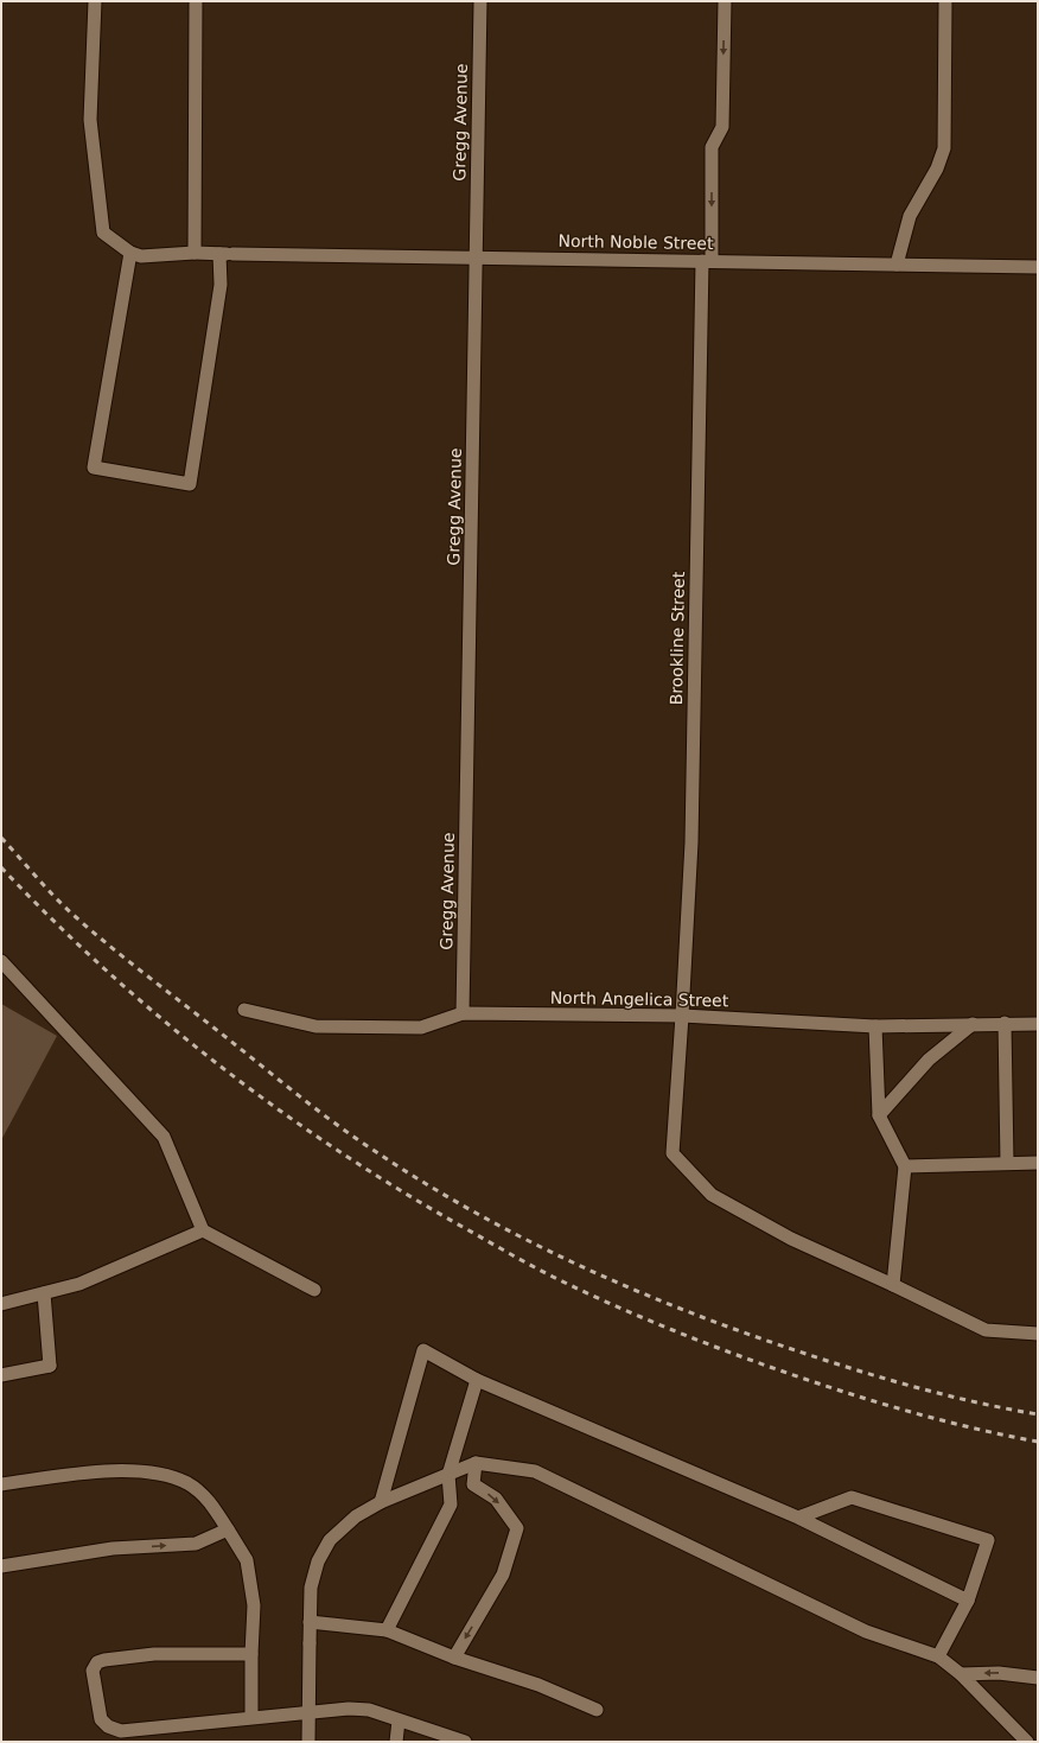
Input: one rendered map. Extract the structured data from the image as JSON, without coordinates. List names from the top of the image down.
{
  "streets": {
    "street": [
      "Gregg Avenue",
      "North Noble Street",
      "Brookline Street",
      "North Angelica Street"
    ]
  },
  "crossings": [
    ["Gregg Avenue", "North Noble Street"],
    ["Gregg Avenue", "North Angelica Street"],
    ["North Noble Street", "Brookline Street"],
    ["Brookline Street", "North Angelica Street"]
  ]
}
